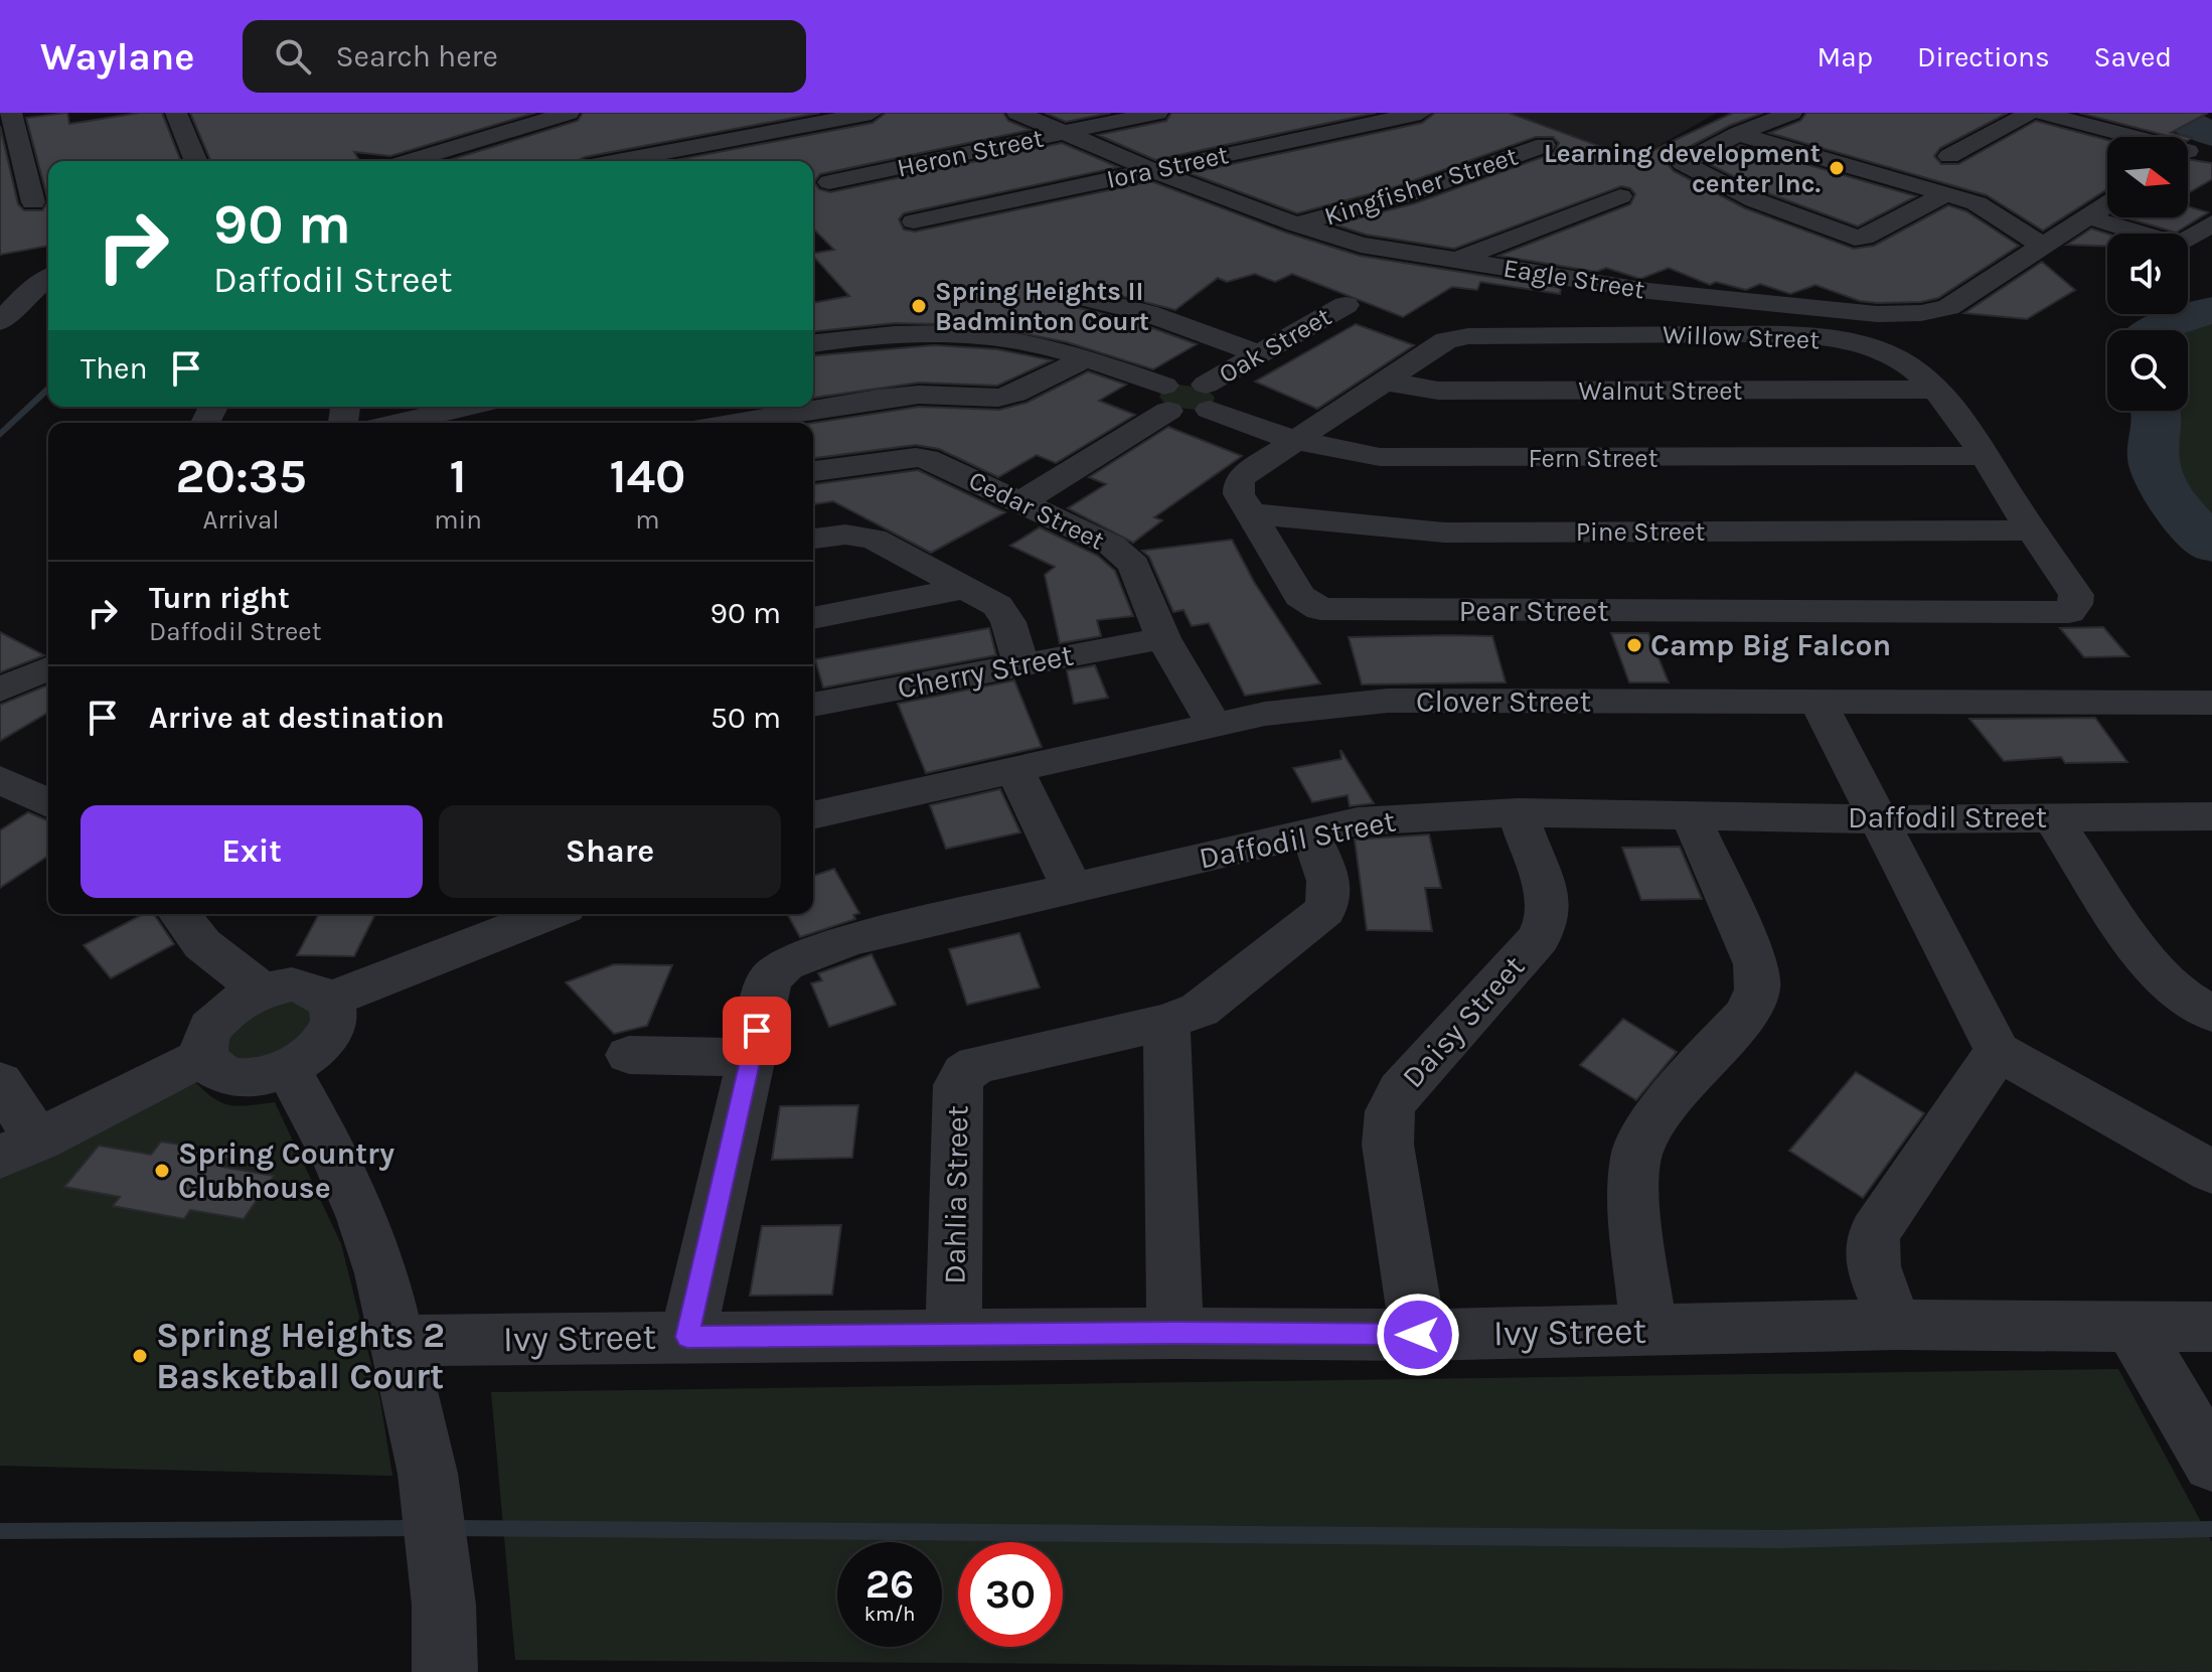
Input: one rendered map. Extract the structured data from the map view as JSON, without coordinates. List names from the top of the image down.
{
  "streets": {
    "street": [
      "Heron Street",
      "Iora Street",
      "Kingfisher Street",
      "Eagle Street",
      "Willow Street",
      "Oak Street",
      "Walnut Street",
      "Fern Street",
      "Cedar Street",
      "Pine Street",
      "Pear Street",
      "Cherry Street",
      "Clover Street",
      "Daffodil Street",
      "Daisy Street",
      "Dahlia Street",
      "Ivy Street"
    ]
  },
  "crossings": [
    ["Heron Street", "Eagle Street"],
    ["Iora Street", "Eagle Street"],
    ["Kingfisher Street", "Eagle Street"],
    ["Willow Street", "Walnut Street"],
    ["Willow Street", "Fern Street"],
    ["Willow Street", "Pine Street"],
    ["Willow Street", "Pear Street"],
    ["Oak Street", "Fern Street"],
    ["Fern Street", "Pear Street"],
    ["Cedar Street", "Cherry Street"],
    ["Cedar Street", "Clover Street"],
    ["Pine Street", "Pear Street"],
    ["Daffodil Street", "Daisy Street"],
    ["Daffodil Street", "Dahlia Street"],
    ["Daffodil Street", "Ivy Street"],
    ["Daisy Street", "Ivy Street"],
    ["Dahlia Street", "Ivy Street"]
  ],
  "places": [
    "Learning development center Inc.",
    "Spring Heights II Badminton Court",
    "Camp Big Falcon",
    "Spring Country Clubhouse",
    "Spring Heights 2 Basketball Court"
  ],
  "north": "right",
  "page": {
    "header": "Waylane",
    "search": "Search here",
    "nav": ["Map", "Directions", "Saved"],
    "turn": ["90 m", "Daffodil Street"],
    "then": "Then",
    "eta": [
      "20:35",
      "Arrival",
      "1",
      "min",
      "140",
      "m"
    ],
    "list": [
      {
        "name": "Turn right",
        "note": "Daffodil Street",
        "value": "90 m"
      },
      {
        "name": "Arrive at destination",
        "value": "50 m"
      }
    ],
    "buttons": ["Exit", "Share"],
    "speed": "26 km/h",
    "limit": "30"
  }
}
